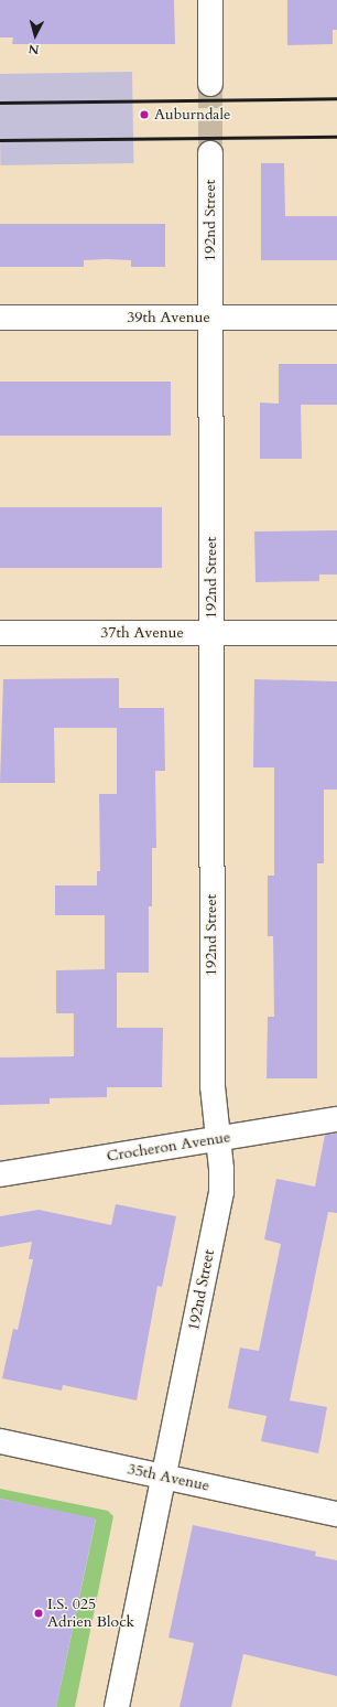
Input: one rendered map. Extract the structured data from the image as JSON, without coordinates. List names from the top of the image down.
{
  "streets": {
    "street": [
      "192nd Street",
      "39th Avenue",
      "37th Avenue",
      "Crocheron Avenue",
      "35th Avenue"
    ]
  },
  "crossings": [
    ["192nd Street", "39th Avenue"],
    ["192nd Street", "37th Avenue"],
    ["192nd Street", "Crocheron Avenue"],
    ["192nd Street", "35th Avenue"]
  ],
  "places": ["Auburndale", "I.S. 025 Adrien Block"],
  "north": "bottom"
}
